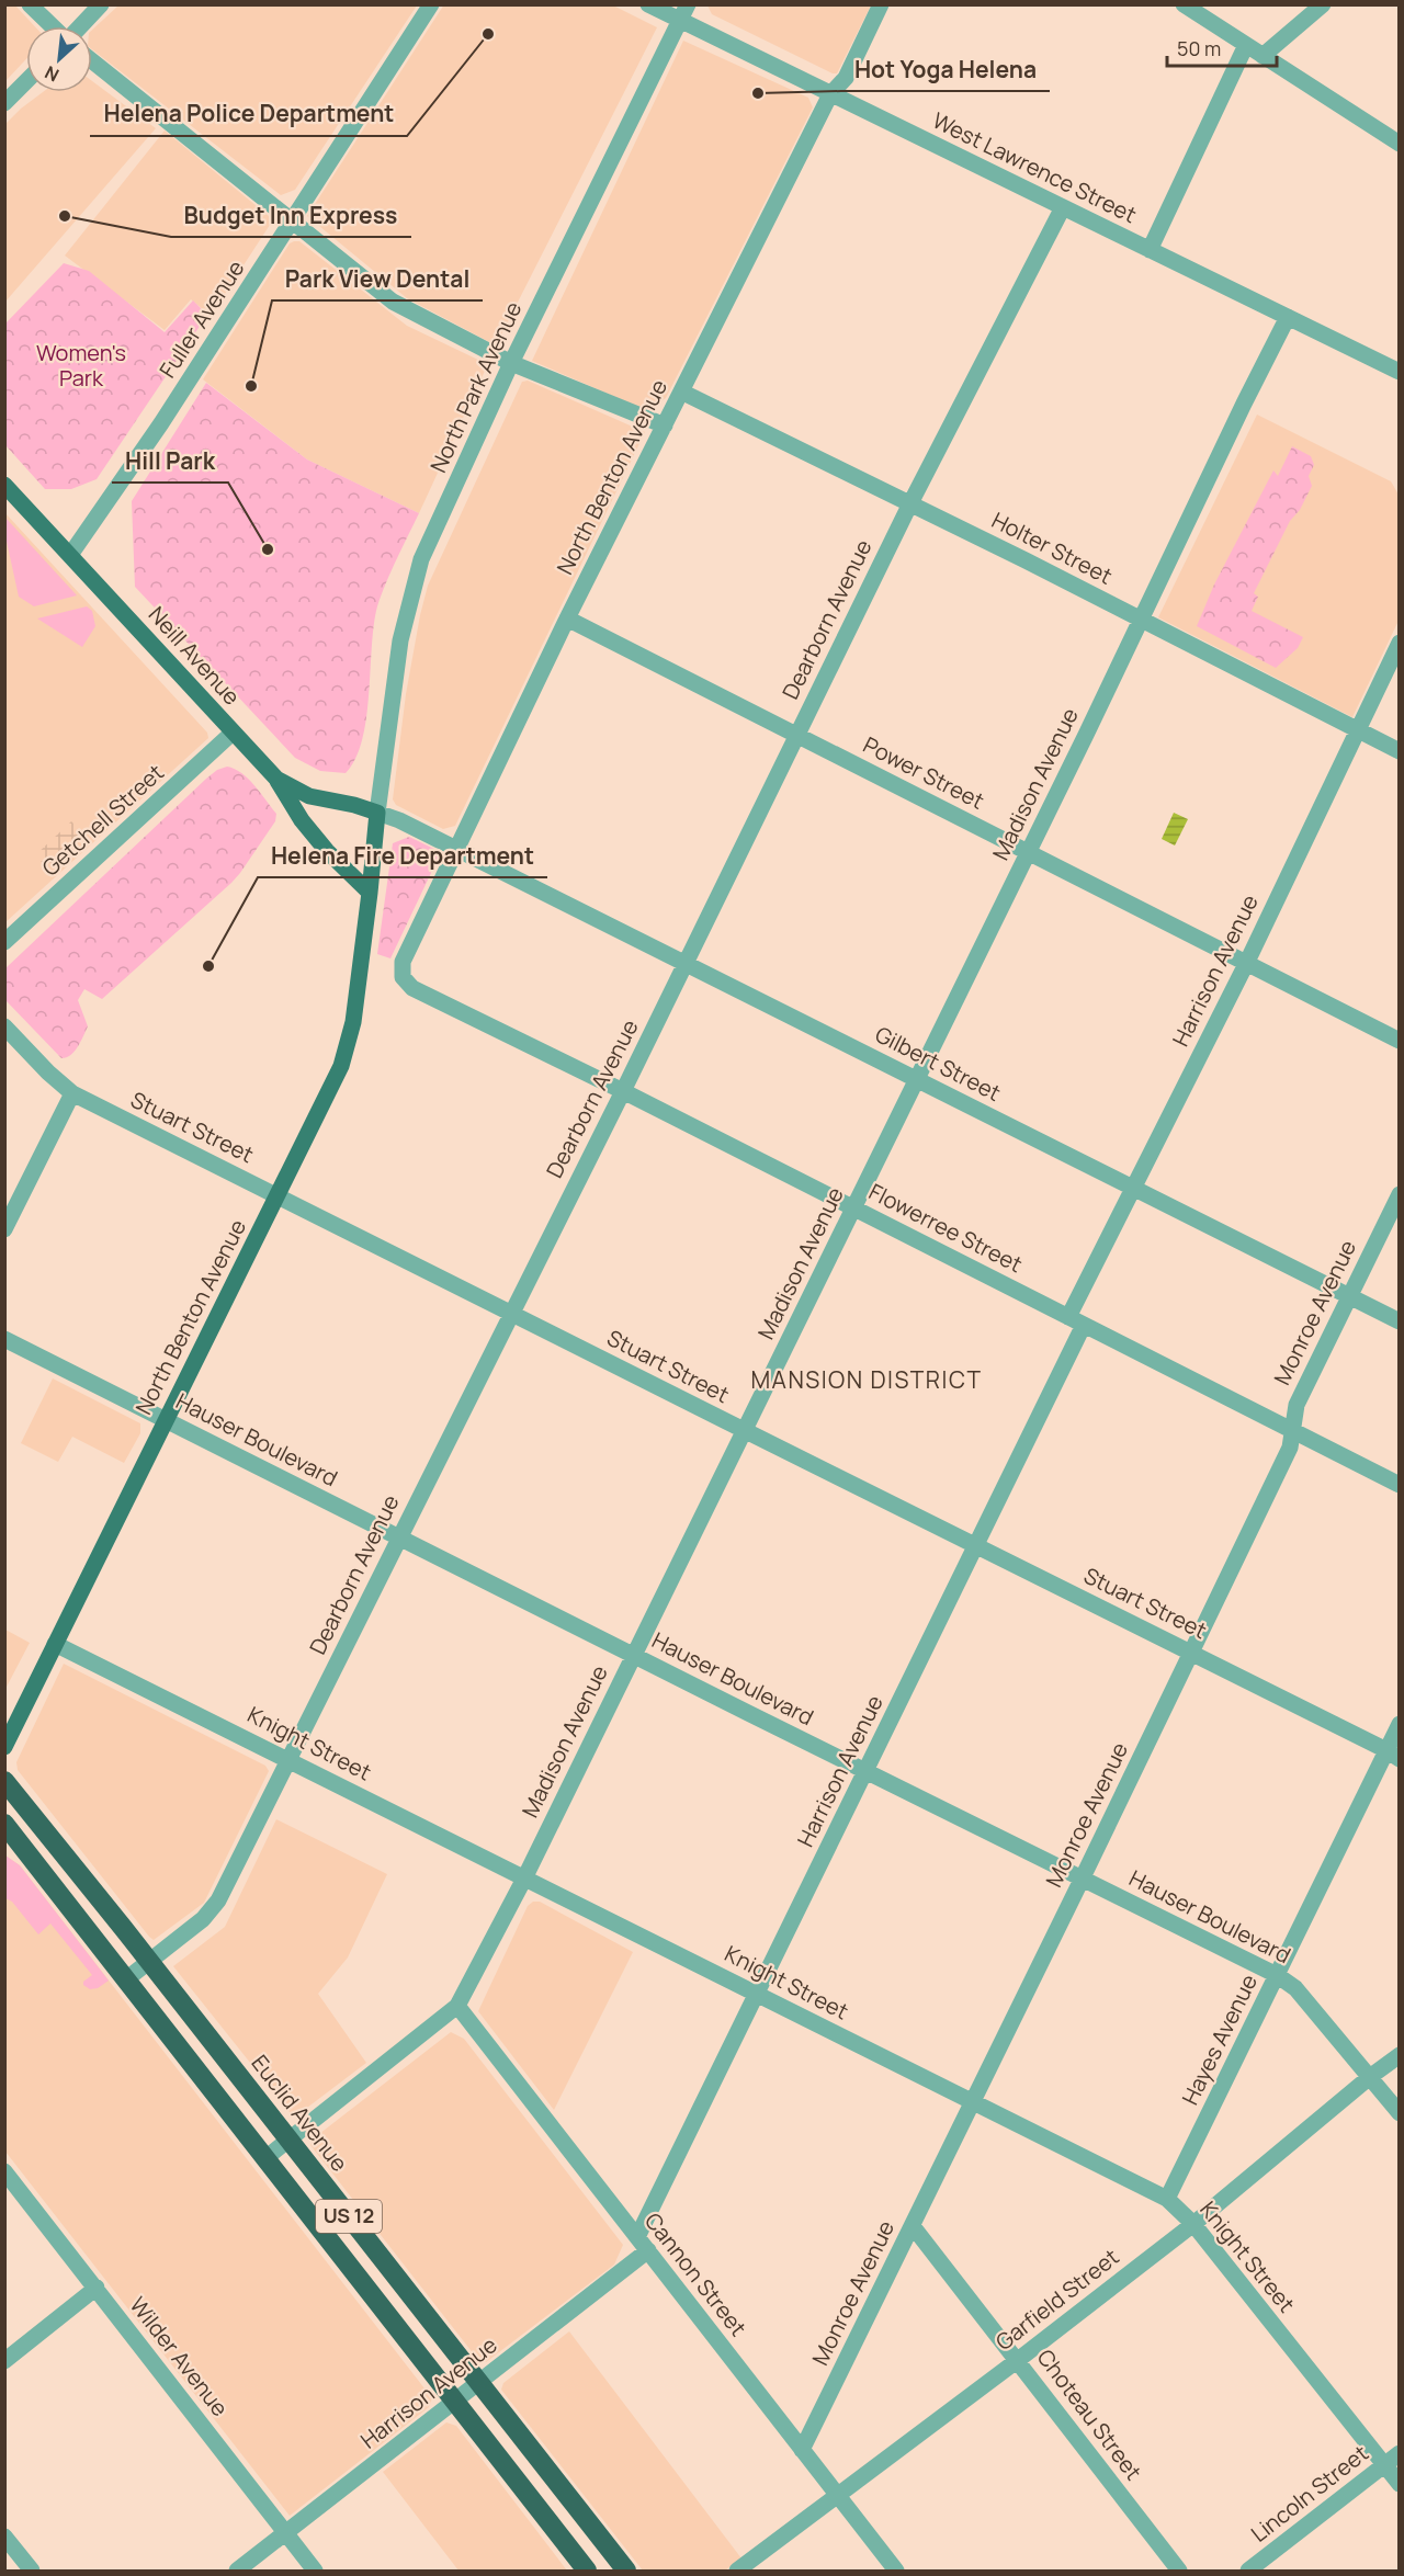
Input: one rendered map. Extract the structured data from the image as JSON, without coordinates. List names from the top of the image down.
{
  "streets": {
    "highway": ["Euclid Avenue", "US 12"],
    "main road": ["North Park Avenue", "North Benton Avenue", "Neill Avenue"],
    "street": [
      "West Lawrence Street",
      "Fuller Avenue",
      "Holter Street",
      "Dearborn Avenue",
      "Power Street",
      "Madison Avenue",
      "Getchell Street",
      "Harrison Avenue",
      "Gilbert Street",
      "Stuart Street",
      "Flowerree Street",
      "Monroe Avenue",
      "Hauser Boulevard",
      "Knight Street",
      "Hayes Avenue",
      "Cannon Street",
      "Garfield Street",
      "Wilder Avenue",
      "Choteau Street",
      "Lincoln Street"
    ]
  },
  "crossings": [
    ["West Lawrence Street", "North Park Avenue"],
    ["West Lawrence Street", "North Benton Avenue"],
    ["West Lawrence Street", "Dearborn Avenue"],
    ["West Lawrence Street", "Madison Avenue"],
    ["Fuller Avenue", "Neill Avenue"],
    ["North Park Avenue", "North Benton Avenue"],
    ["North Park Avenue", "Neill Avenue"],
    ["North Benton Avenue", "Holter Street"],
    ["North Benton Avenue", "Power Street"],
    ["North Benton Avenue", "Gilbert Street"],
    ["North Benton Avenue", "Stuart Street"],
    ["North Benton Avenue", "Flowerree Street"],
    ["North Benton Avenue", "Hauser Boulevard"],
    ["North Benton Avenue", "Knight Street"],
    ["Holter Street", "Dearborn Avenue"],
    ["Holter Street", "Madison Avenue"],
    ["Holter Street", "Harrison Avenue"],
    ["Dearborn Avenue", "Power Street"],
    ["Dearborn Avenue", "Gilbert Street"],
    ["Dearborn Avenue", "Stuart Street"],
    ["Dearborn Avenue", "Flowerree Street"],
    ["Dearborn Avenue", "Hauser Boulevard"],
    ["Dearborn Avenue", "Knight Street"],
    ["Dearborn Avenue", "Euclid Avenue"],
    ["Dearborn Avenue", "US 12"],
    ["Neill Avenue", "Getchell Street"],
    ["Power Street", "Madison Avenue"],
    ["Power Street", "Harrison Avenue"],
    ["Madison Avenue", "Gilbert Street"],
    ["Madison Avenue", "Stuart Street"],
    ["Madison Avenue", "Flowerree Street"],
    ["Madison Avenue", "Hauser Boulevard"],
    ["Madison Avenue", "Knight Street"],
    ["Madison Avenue", "Euclid Avenue"],
    ["Madison Avenue", "US 12"],
    ["Madison Avenue", "Cannon Street"],
    ["Harrison Avenue", "Gilbert Street"],
    ["Harrison Avenue", "Stuart Street"],
    ["Harrison Avenue", "Flowerree Street"],
    ["Harrison Avenue", "Hauser Boulevard"],
    ["Harrison Avenue", "Knight Street"],
    ["Harrison Avenue", "Euclid Avenue"],
    ["Harrison Avenue", "US 12"],
    ["Harrison Avenue", "Cannon Street"],
    ["Harrison Avenue", "Wilder Avenue"],
    ["Gilbert Street", "Monroe Avenue"],
    ["Stuart Street", "Monroe Avenue"],
    ["Stuart Street", "Hayes Avenue"],
    ["Flowerree Street", "Monroe Avenue"],
    ["Monroe Avenue", "Hauser Boulevard"],
    ["Monroe Avenue", "Knight Street"],
    ["Monroe Avenue", "Cannon Street"],
    ["Monroe Avenue", "Choteau Street"],
    ["Hauser Boulevard", "Hayes Avenue"],
    ["Hauser Boulevard", "Garfield Street"],
    ["Knight Street", "Hayes Avenue"],
    ["Knight Street", "Garfield Street"],
    ["Knight Street", "Lincoln Street"],
    ["Cannon Street", "Garfield Street"],
    ["Garfield Street", "Choteau Street"]
  ],
  "districts": ["MANSION DISTRICT"],
  "parks": ["Women's Park"],
  "places": [
    "Helena Police Department",
    "Hot Yoga Helena",
    "Budget Inn Express",
    "Park View Dental",
    "Hill Park",
    "Helena Fire Department"
  ],
  "scale_bar": "50 m",
  "north": "bottom left"
}
